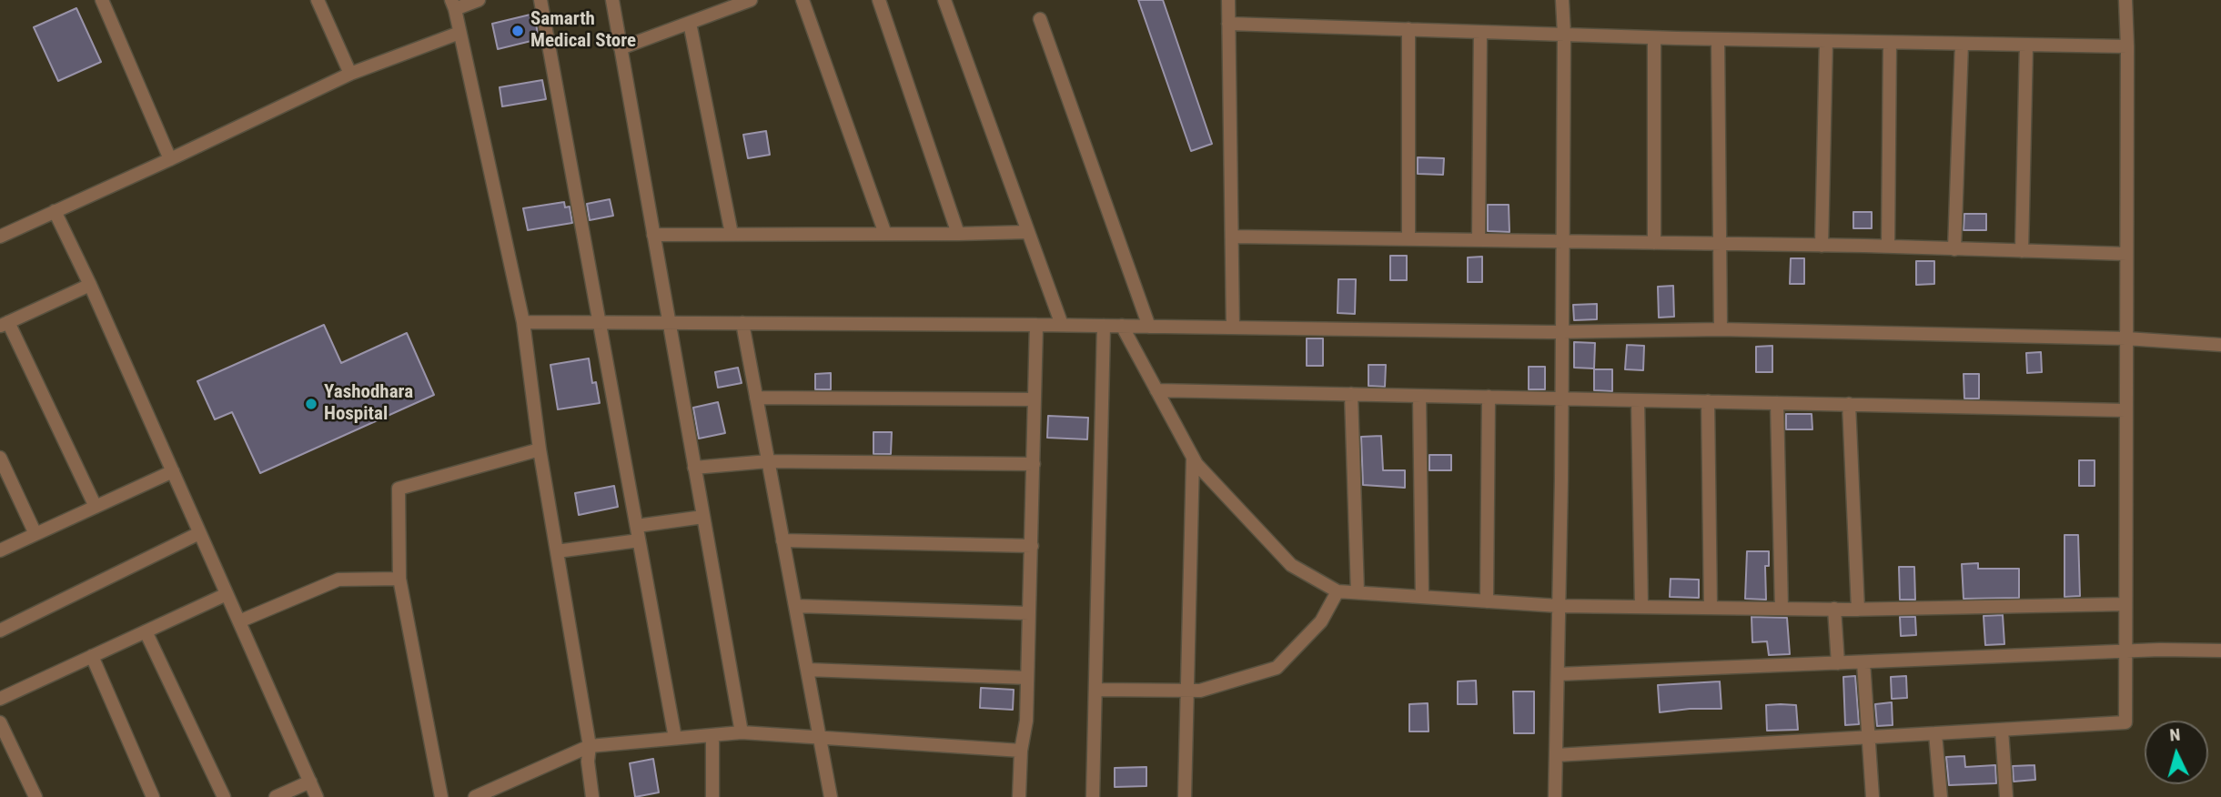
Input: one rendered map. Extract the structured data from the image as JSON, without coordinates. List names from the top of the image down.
{
  "places": ["Samarth Medical Store", "Yashodhara Hospital"],
  "north": "top"
}
